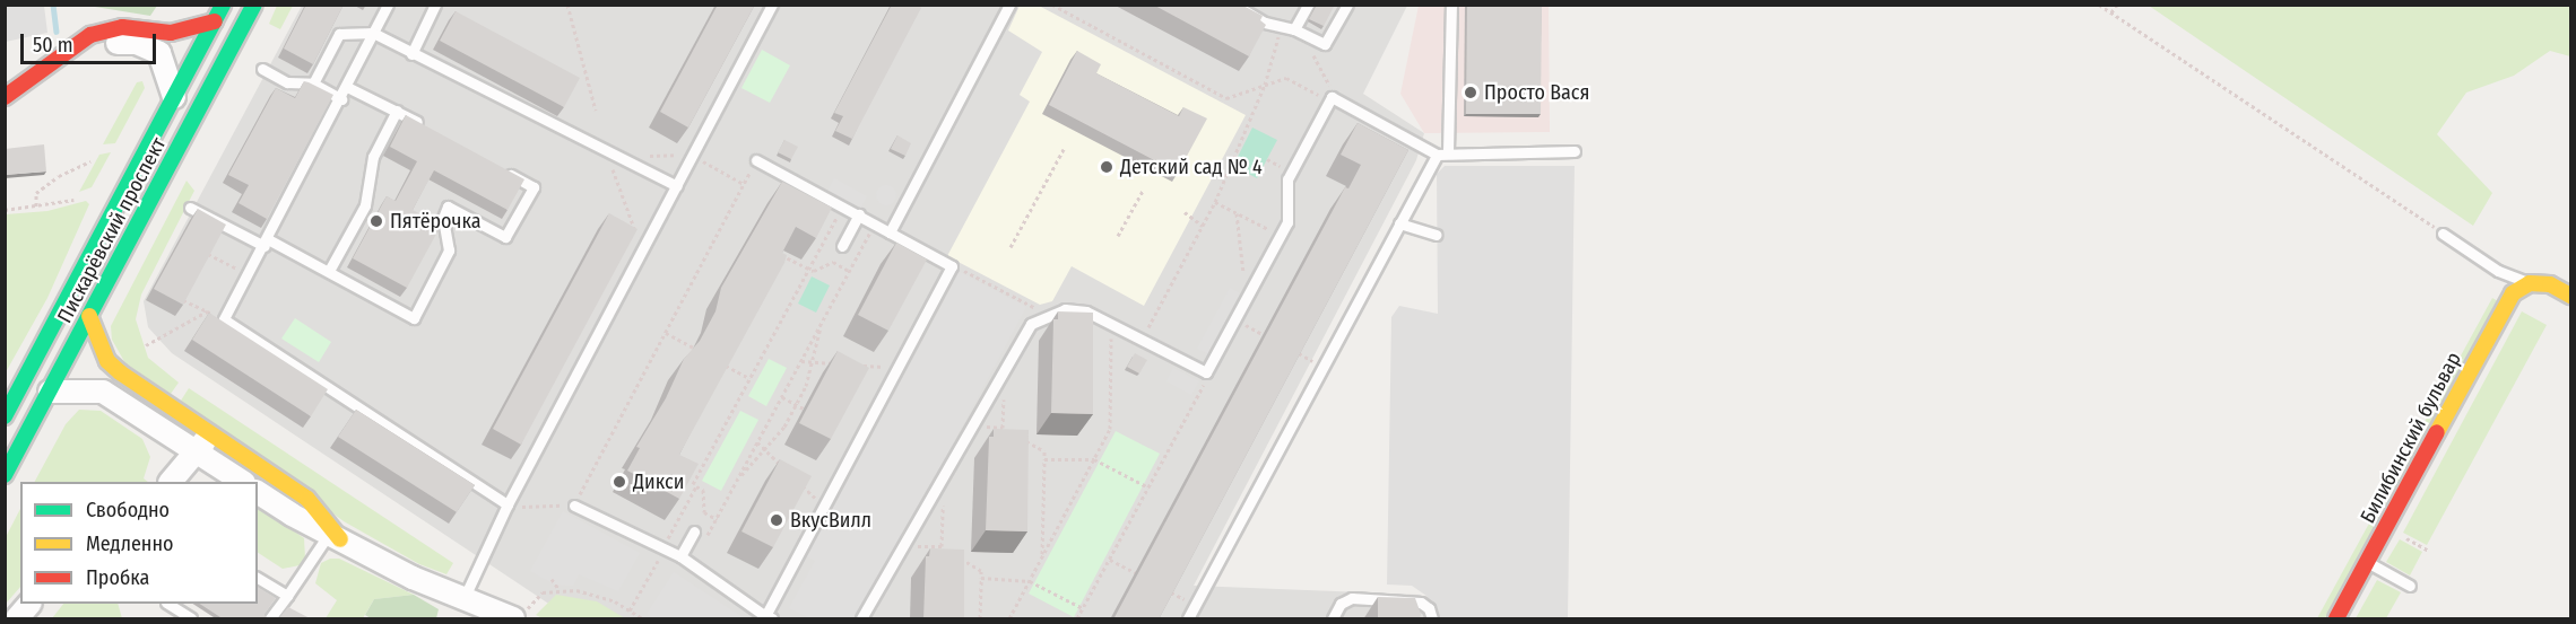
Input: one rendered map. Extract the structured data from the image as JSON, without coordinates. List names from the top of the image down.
{
  "streets": {
    "street": ["Пискарёвский проспект", "Билибинский бульвар"]
  },
  "places": [
    "Просто Вася",
    "Детский сад № 4",
    "Пятёрочка",
    "Дикси",
    "ВкусВилл"
  ],
  "legend": ["Свободно", "Медленно", "Пробка"],
  "scale_bar": "50 m"
}
